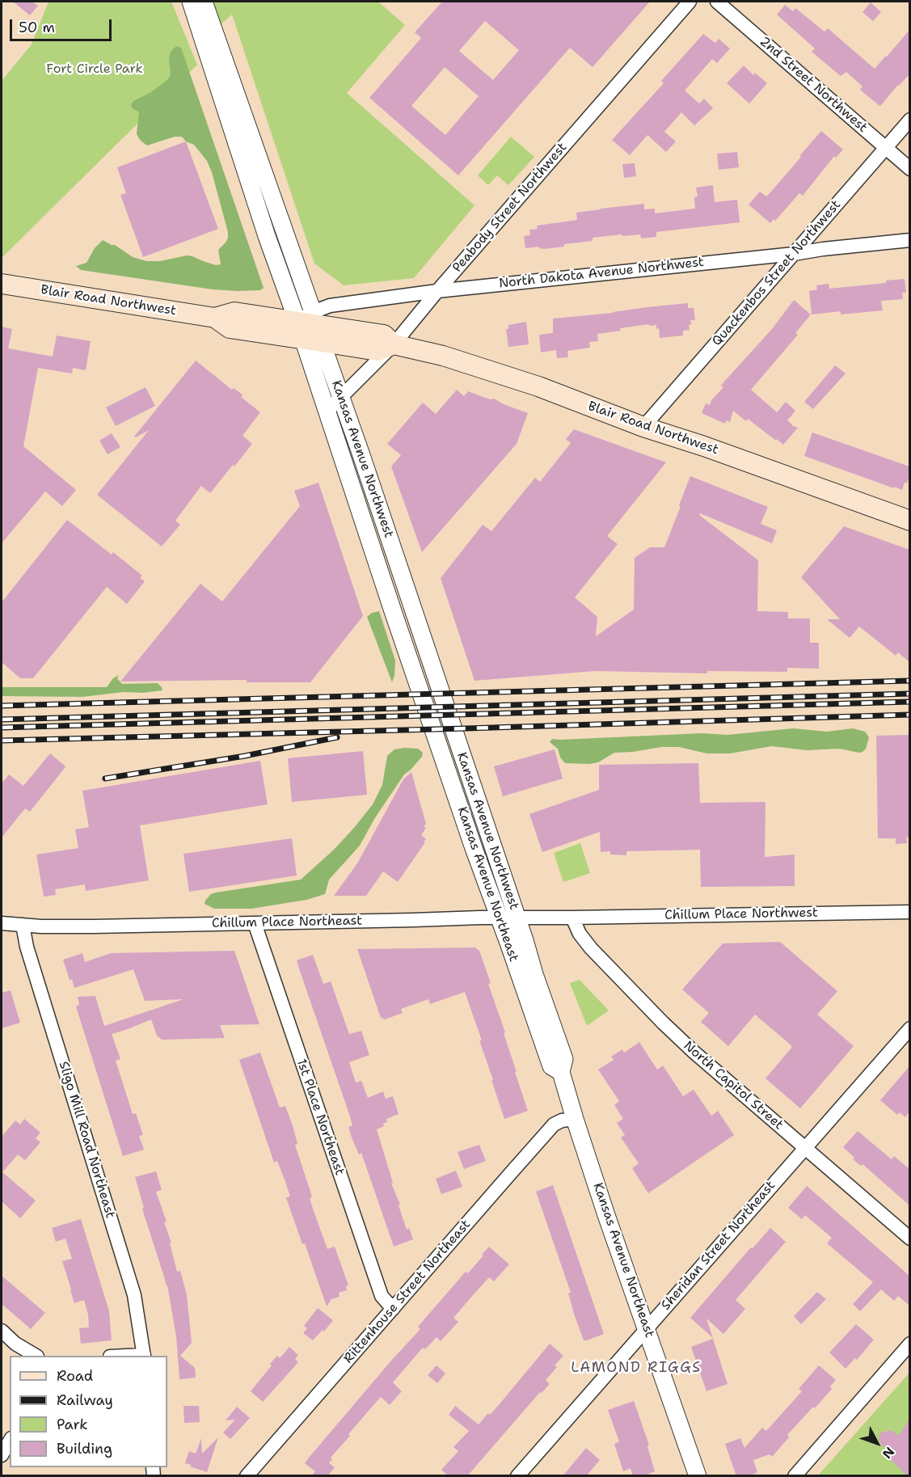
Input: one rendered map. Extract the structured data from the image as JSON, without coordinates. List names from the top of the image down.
{
  "streets": {
    "main road": ["Blair Road Northwest"],
    "street": [
      "2nd Street Northwest",
      "Peabody Street Northwest",
      "North Dakota Avenue Northwest",
      "Quackenbos Street Northwest",
      "Kansas Avenue Northwest",
      "Kansas Avenue Northeast",
      "Chillum Place Northwest",
      "Chillum Place Northeast",
      "North Capitol Street",
      "1st Place Northeast",
      "Sligo Mill Road Northeast",
      "Sheridan Street Northeast",
      "Rittenhouse Street Northeast"
    ]
  },
  "crossings": [
    ["2nd Street Northwest", "Quackenbos Street Northwest"],
    ["Peabody Street Northwest", "North Dakota Avenue Northwest"],
    ["Peabody Street Northwest", "Blair Road Northwest"],
    ["Peabody Street Northwest", "Kansas Avenue Northwest"],
    ["North Dakota Avenue Northwest", "Quackenbos Street Northwest"],
    ["North Dakota Avenue Northwest", "Blair Road Northwest"],
    ["North Dakota Avenue Northwest", "Kansas Avenue Northwest"],
    ["Quackenbos Street Northwest", "Blair Road Northwest"],
    ["Blair Road Northwest", "Kansas Avenue Northwest"],
    ["Kansas Avenue Northwest", "Kansas Avenue Northeast"],
    ["Kansas Avenue Northwest", "Chillum Place Northeast"],
    ["Kansas Avenue Northeast", "Chillum Place Northeast"],
    ["Kansas Avenue Northeast", "Sheridan Street Northeast"],
    ["Kansas Avenue Northeast", "Rittenhouse Street Northeast"],
    ["Chillum Place Northwest", "Chillum Place Northeast"],
    ["Chillum Place Northwest", "North Capitol Street"],
    ["Chillum Place Northeast", "North Capitol Street"],
    ["Chillum Place Northeast", "1st Place Northeast"],
    ["Chillum Place Northeast", "Sligo Mill Road Northeast"],
    ["North Capitol Street", "Sheridan Street Northeast"],
    ["1st Place Northeast", "Rittenhouse Street Northeast"]
  ],
  "districts": ["LAMOND RIGGS"],
  "parks": ["Fort Circle Park"],
  "legend": [
    "Road",
    "Railway",
    "Park",
    "Building"
  ],
  "scale_bar": "50 m",
  "north": "bottom right"
}
